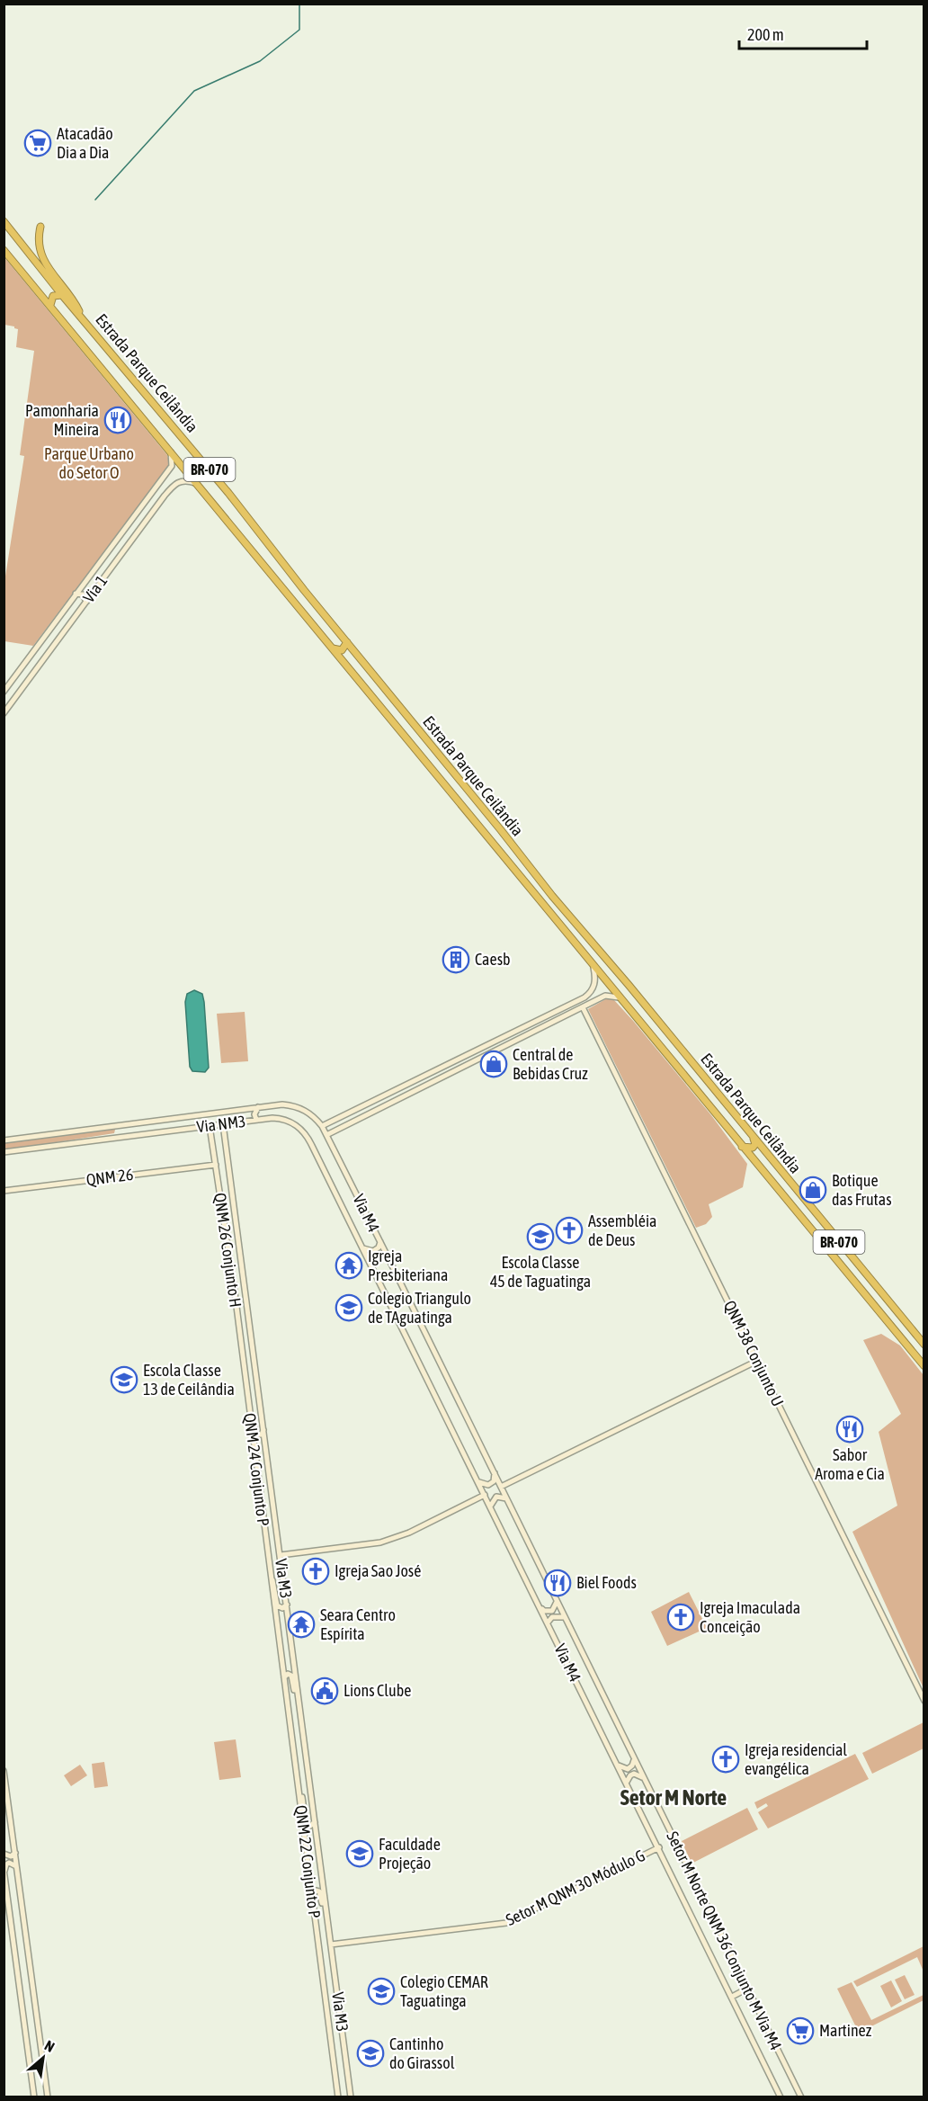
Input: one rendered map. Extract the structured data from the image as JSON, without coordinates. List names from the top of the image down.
{
  "streets": {
    "highway": ["Estrada Parque Ceilândia", "BR-070"],
    "main road": [
      "Via 1",
      "Via NM3",
      "QNM 26",
      "Via M4",
      "QNM 26 Conjunto H",
      "QNM 38 Conjunto U",
      "QNM 24 Conjunto P",
      "Via M3",
      "QNM 22 Conjunto P",
      "Setor M QNM 30 Módulo G",
      "Setor M Norte QNM 36 Conjunto M Via M4"
    ]
  },
  "crossings": [
    ["Estrada Parque Ceilândia", "Via 1"],
    ["Via NM3", "Via M4"],
    ["Via NM3", "Via M3"],
    ["QNM 26", "QNM 26 Conjunto H"],
    ["Via M4", "Setor M QNM 30 Módulo G"],
    ["Via M4", "Setor M Norte QNM 36 Conjunto M Via M4"],
    ["QNM 26 Conjunto H", "QNM 24 Conjunto P"],
    ["Via M3", "Setor M QNM 30 Módulo G"]
  ],
  "districts": ["Setor M Norte"],
  "parks": ["Parque Urbano do Setor O"],
  "places": {
    "supermarket": ["Atacadão Dia a Dia", "Martinez"],
    "restaurant": ["Pamonharia Mineira", "Sabor Aroma e Cia", "Biel Foods"],
    "building": ["Caesb"],
    "shop": ["Central de Bebidas Cruz", "Botique das Frutas"],
    "church": [
      "Assembléia de Deus",
      "Igreja Sao José",
      "Igreja Imaculada Conceição",
      "Igreja residencial evangélica"
    ],
    "school or university": [
      "Escola Classe 45 de Taguatinga",
      "Colegio Triangulo de TAguatinga",
      "Escola Classe 13 de Ceilândia",
      "Faculdade Projeção",
      "Colegio CEMAR Taguatinga",
      "Cantinho do Girassol"
    ],
    "temple": ["Igreja Presbiteriana", "Seara Centro Espírita"],
    "public building": ["Lions Clube"]
  },
  "scale_bar": "200 m",
  "north": "top right"
}
